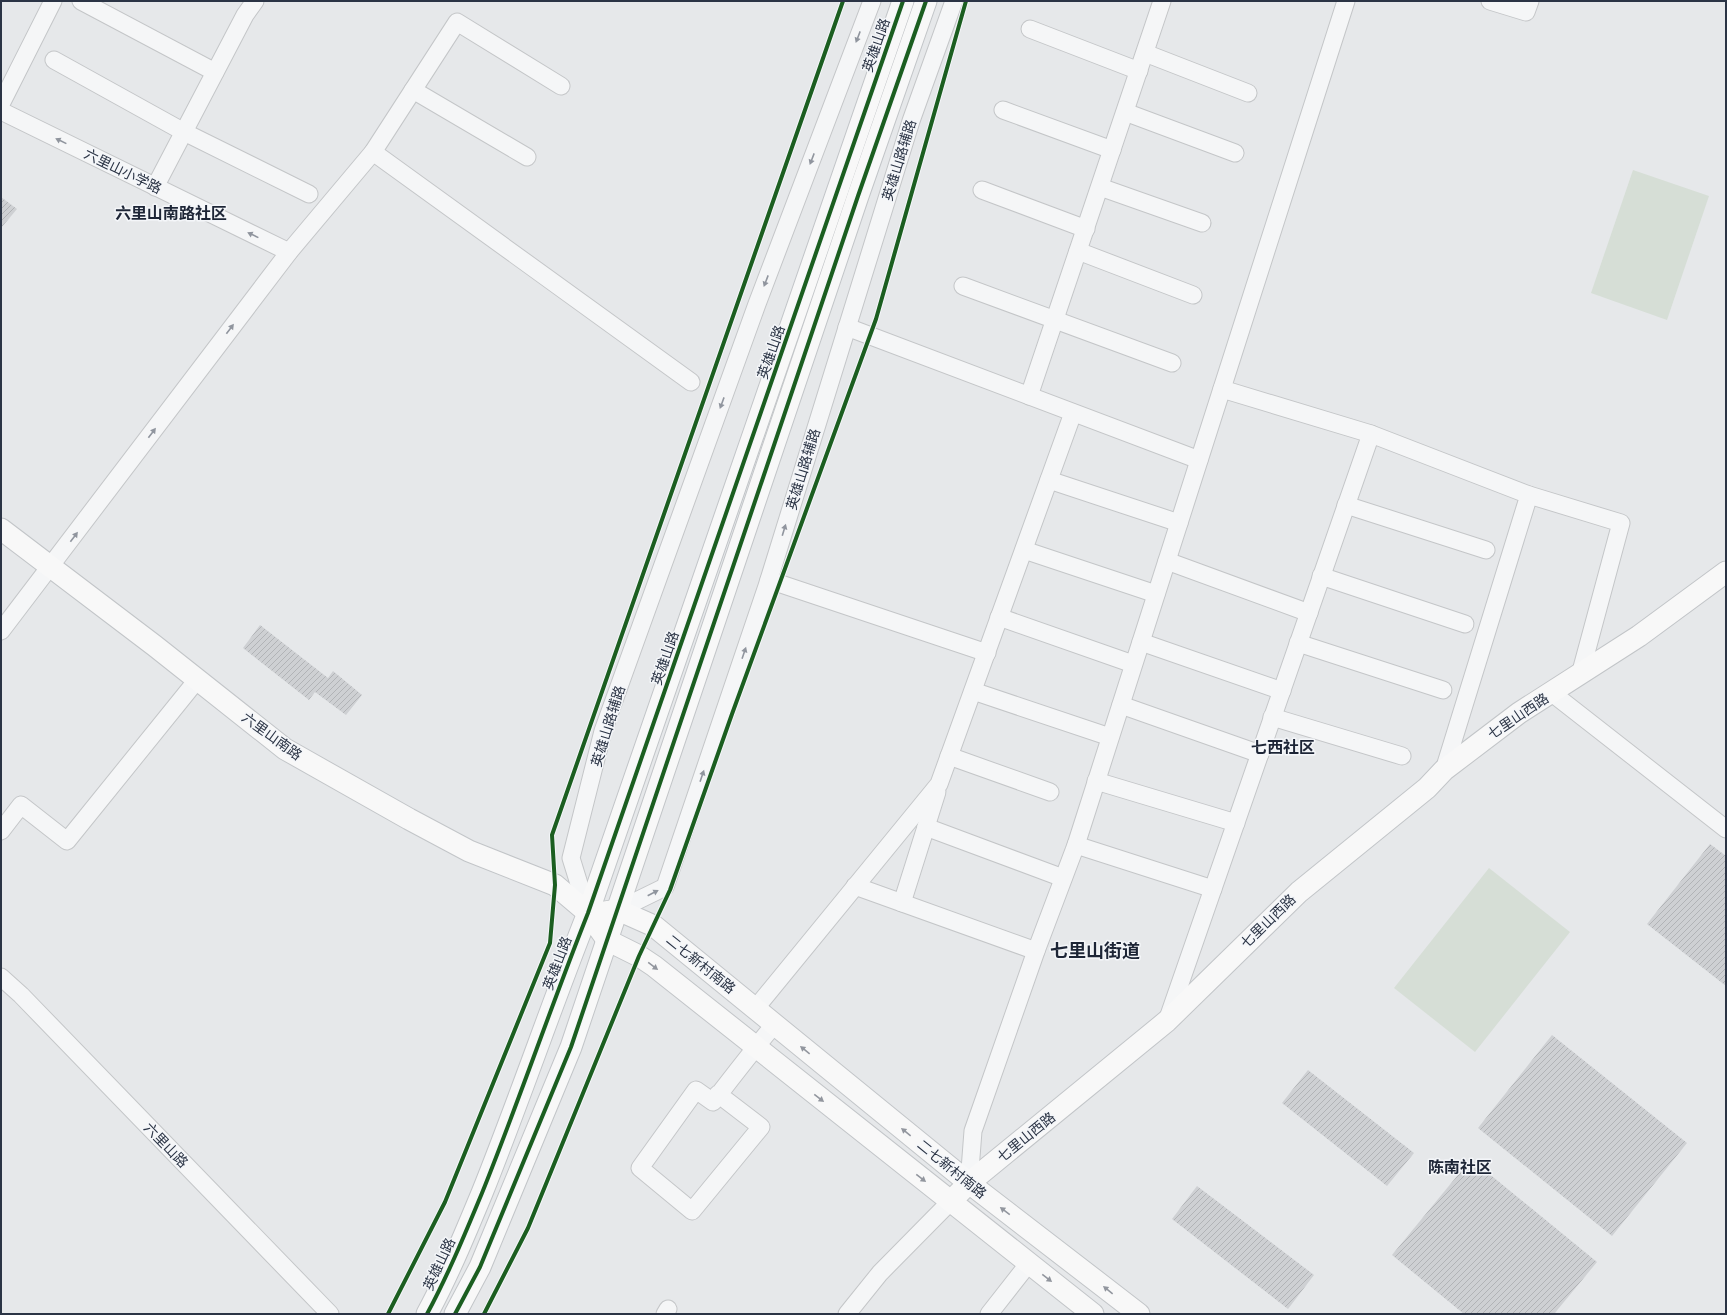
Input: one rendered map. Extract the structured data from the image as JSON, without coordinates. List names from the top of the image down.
{
  "streets": {
    "main road": [
      "英雄山路",
      "七里山西路",
      "六里山南路",
      "二七新村南路"
    ],
    "street": ["英雄山路辅路", "六里山小学路", "六里山路"]
  },
  "crossings": [
    ["英雄山路", "英雄山路辅路"],
    ["英雄山路", "六里山南路"],
    ["英雄山路", "二七新村南路"],
    ["英雄山路辅路", "六里山南路"],
    ["英雄山路辅路", "二七新村南路"],
    ["七里山西路", "二七新村南路"],
    ["六里山南路", "二七新村南路"]
  ],
  "districts": [
    "六里山南路社区",
    "七西社区",
    "七里山街道",
    "陈南社区"
  ]
}
